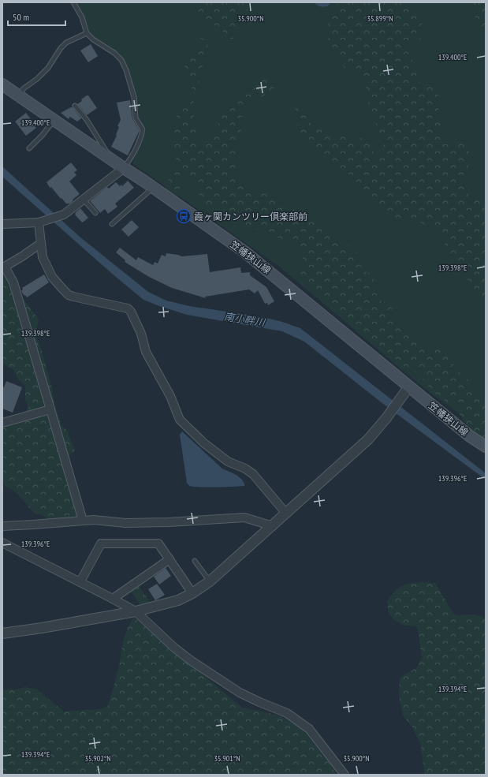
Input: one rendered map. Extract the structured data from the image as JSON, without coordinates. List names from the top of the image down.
{
  "streets": {
    "main road": ["笠幡狭山線"]
  },
  "water": ["南小畔川"],
  "places": {
    "bus stop": ["霞ヶ関カンツリー倶楽部前"]
  },
  "scale_bar": "50 m",
  "coordinates": [
    "35.900°N",
    "35.899°N",
    "139.400°E",
    "139.398°E",
    "139.396°E",
    "139.394°E",
    "35.902°N",
    "35.901°N"
  ]
}
